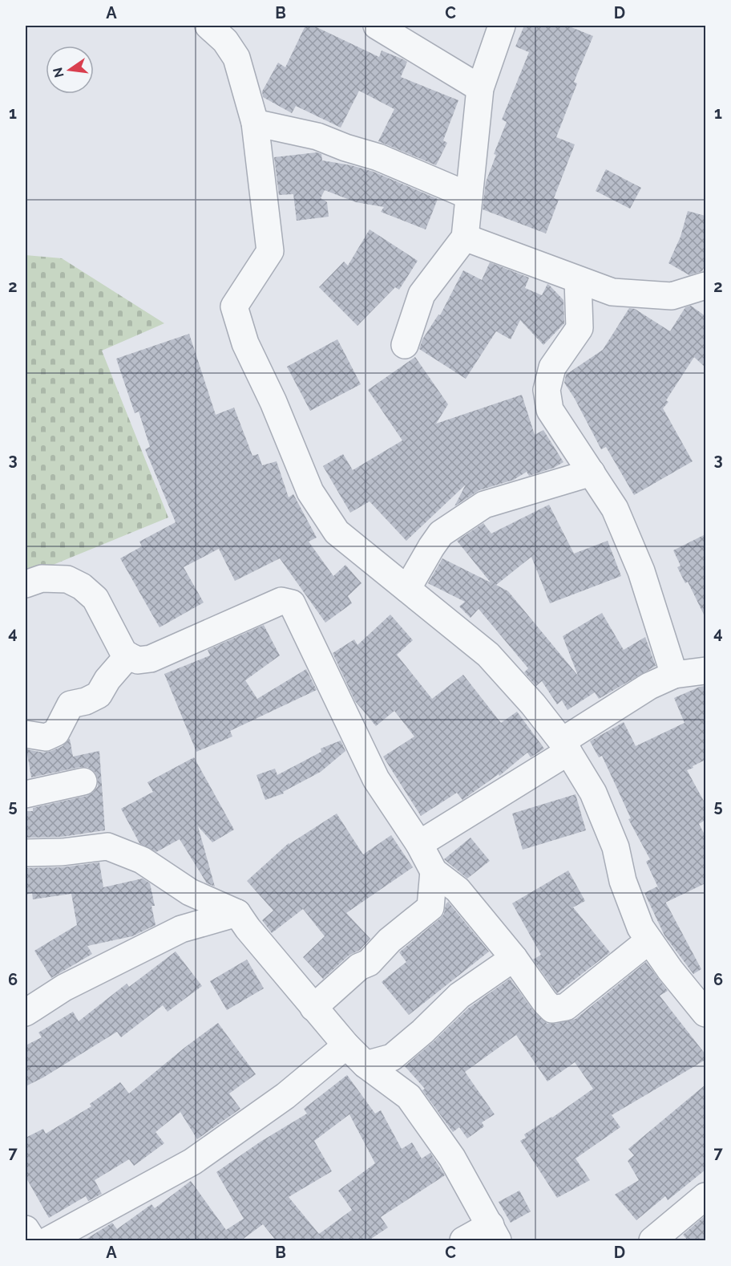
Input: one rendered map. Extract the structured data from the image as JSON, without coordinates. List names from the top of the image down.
{
  "north": "left",
  "grid": {
    "columns": [
      "A",
      "B",
      "C",
      "D"
    ],
    "rows": [
      "1",
      "2",
      "3",
      "4",
      "5",
      "6",
      "7"
    ]
  }
}
